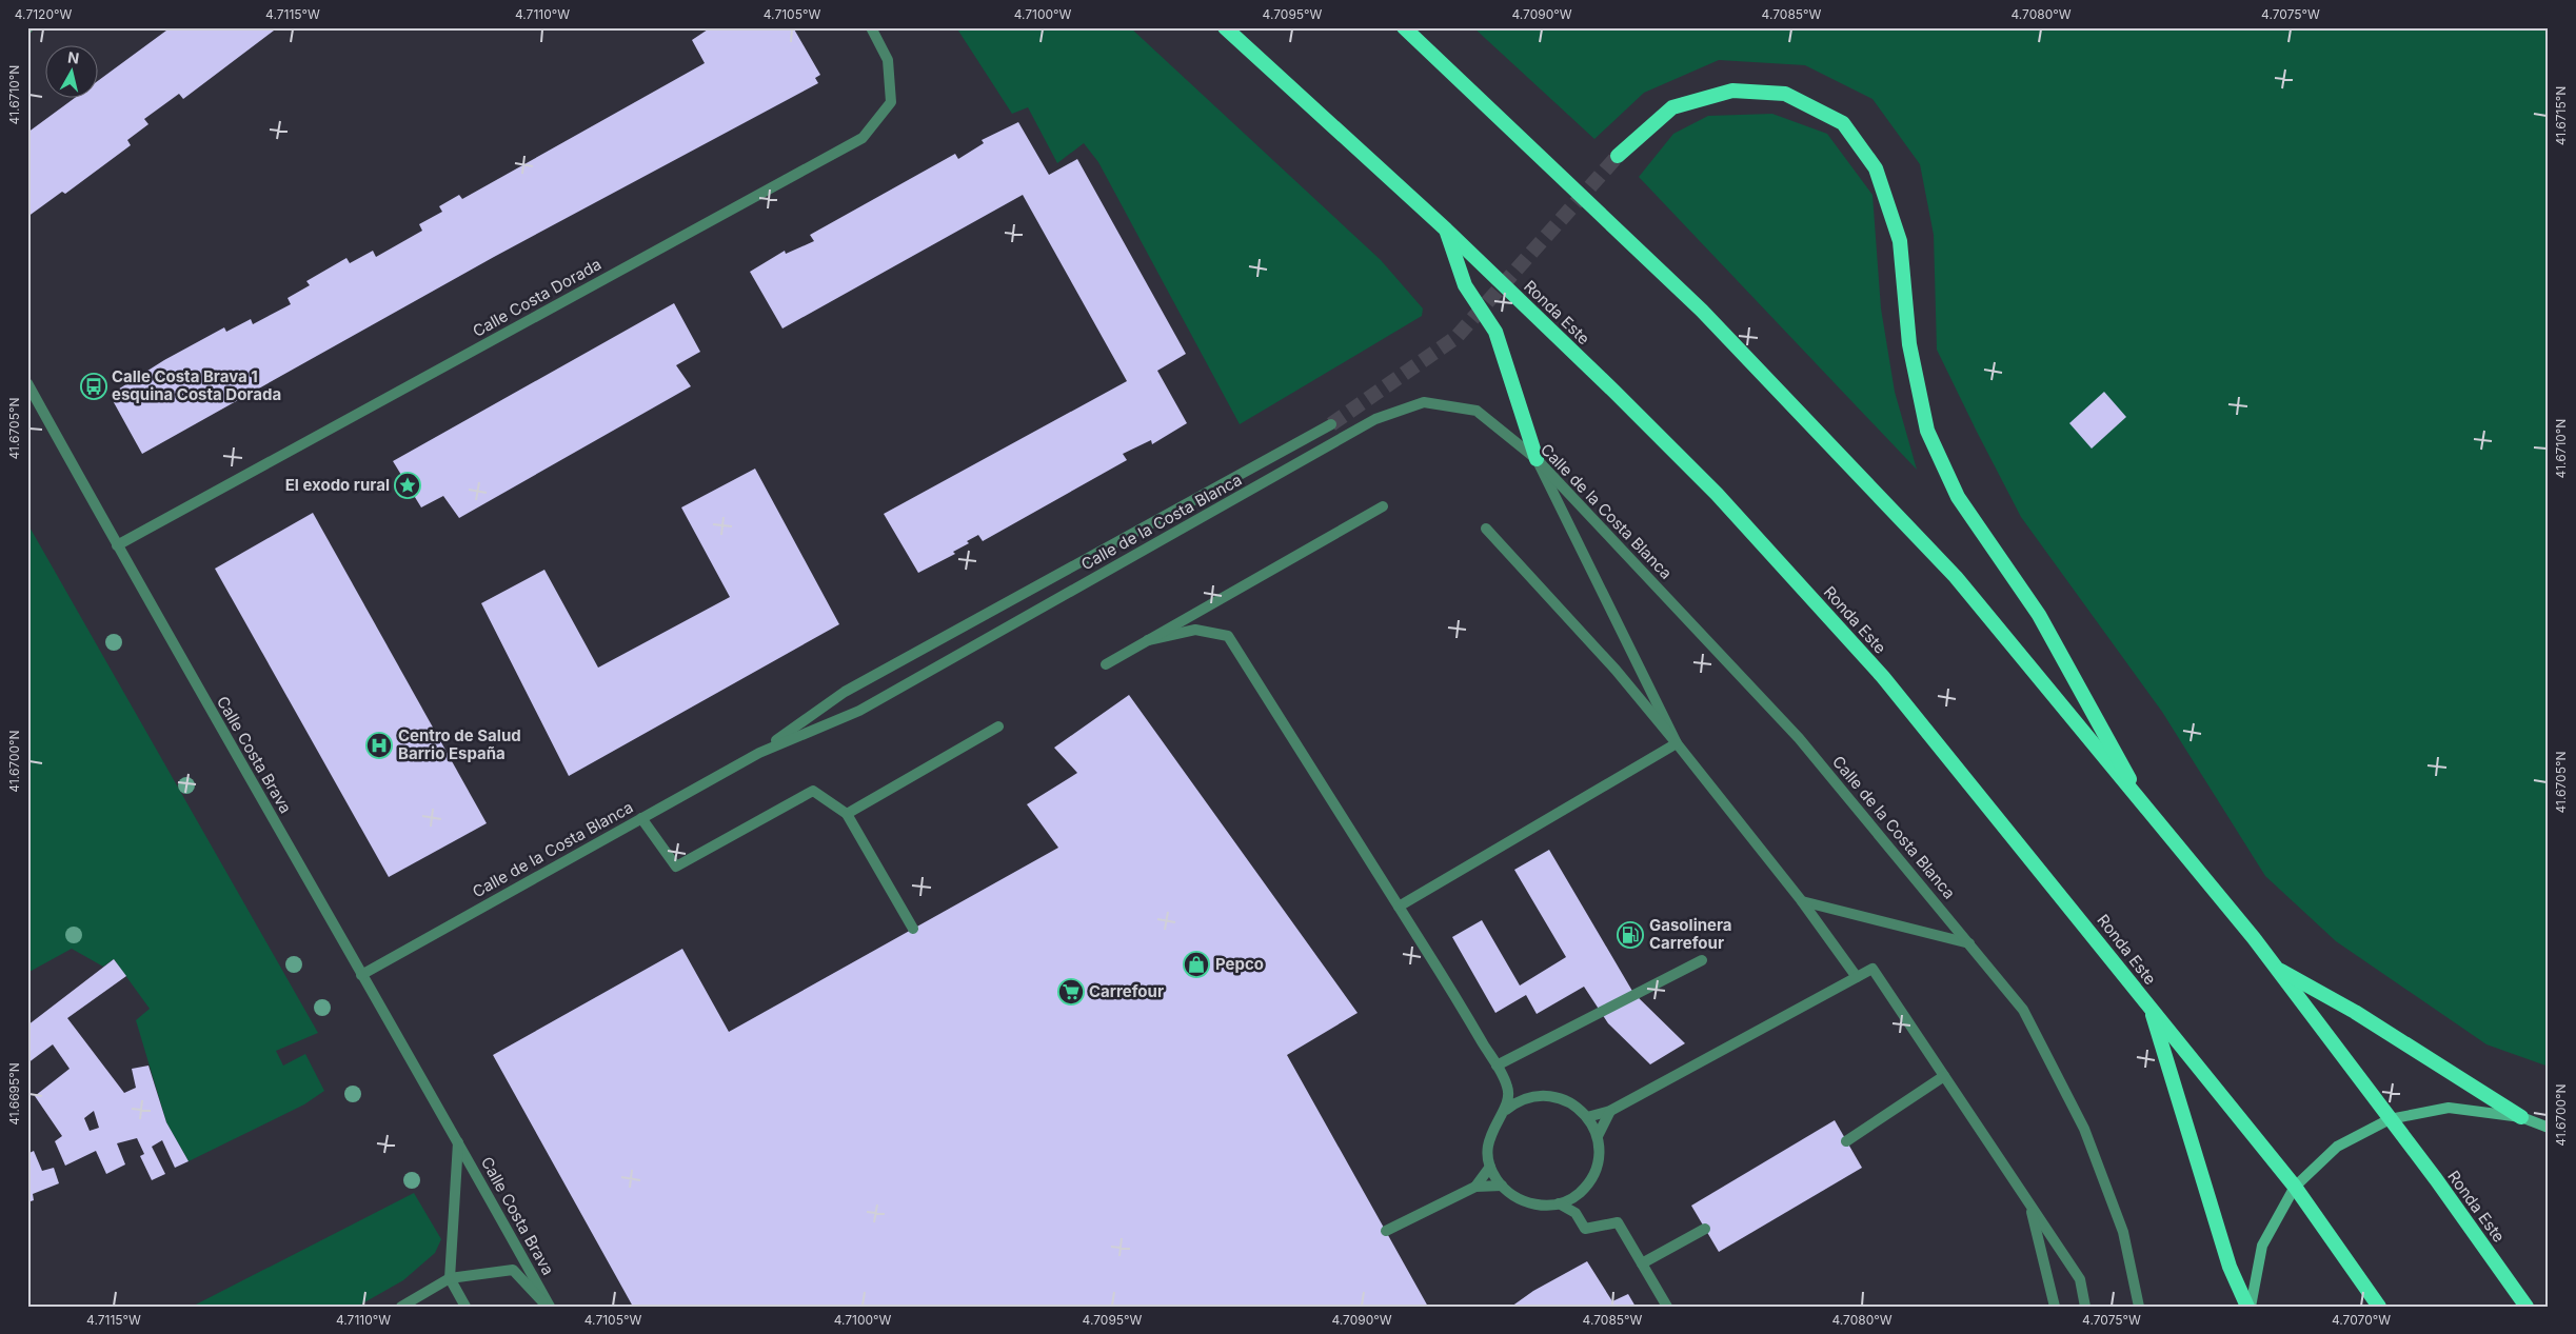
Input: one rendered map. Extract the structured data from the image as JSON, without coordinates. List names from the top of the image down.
{
  "streets": {
    "highway": ["Ronda Este"],
    "street": ["Calle Costa Dorada", "Calle de la Costa Blanca", "Calle Costa Brava"]
  },
  "crossings": [
    ["Calle Costa Dorada", "Calle Costa Brava"],
    ["Calle de la Costa Blanca", "Calle Costa Brava"]
  ],
  "places": {
    "bus stop": ["Calle Costa Brava 1 esquina Costa Dorada"],
    "place": ["El exodo rural"],
    "hospital": ["Centro de Salud Barrio España"],
    "fuel station": ["Gasolinera Carrefour"],
    "shop": ["Pepco"],
    "supermarket": ["Carrefour"]
  },
  "north": "top",
  "coordinates": [
    "4.7120°W",
    "4.7115°W",
    "4.7110°W",
    "4.7105°W",
    "4.7100°W",
    "4.7095°W",
    "4.7090°W",
    "4.7085°W",
    "4.7080°W",
    "4.7075°W",
    "41.6710°N",
    "41.6715°N",
    "41.6705°N",
    "41.6700°N",
    "41.6695°N",
    "4.7070°W"
  ]
}
